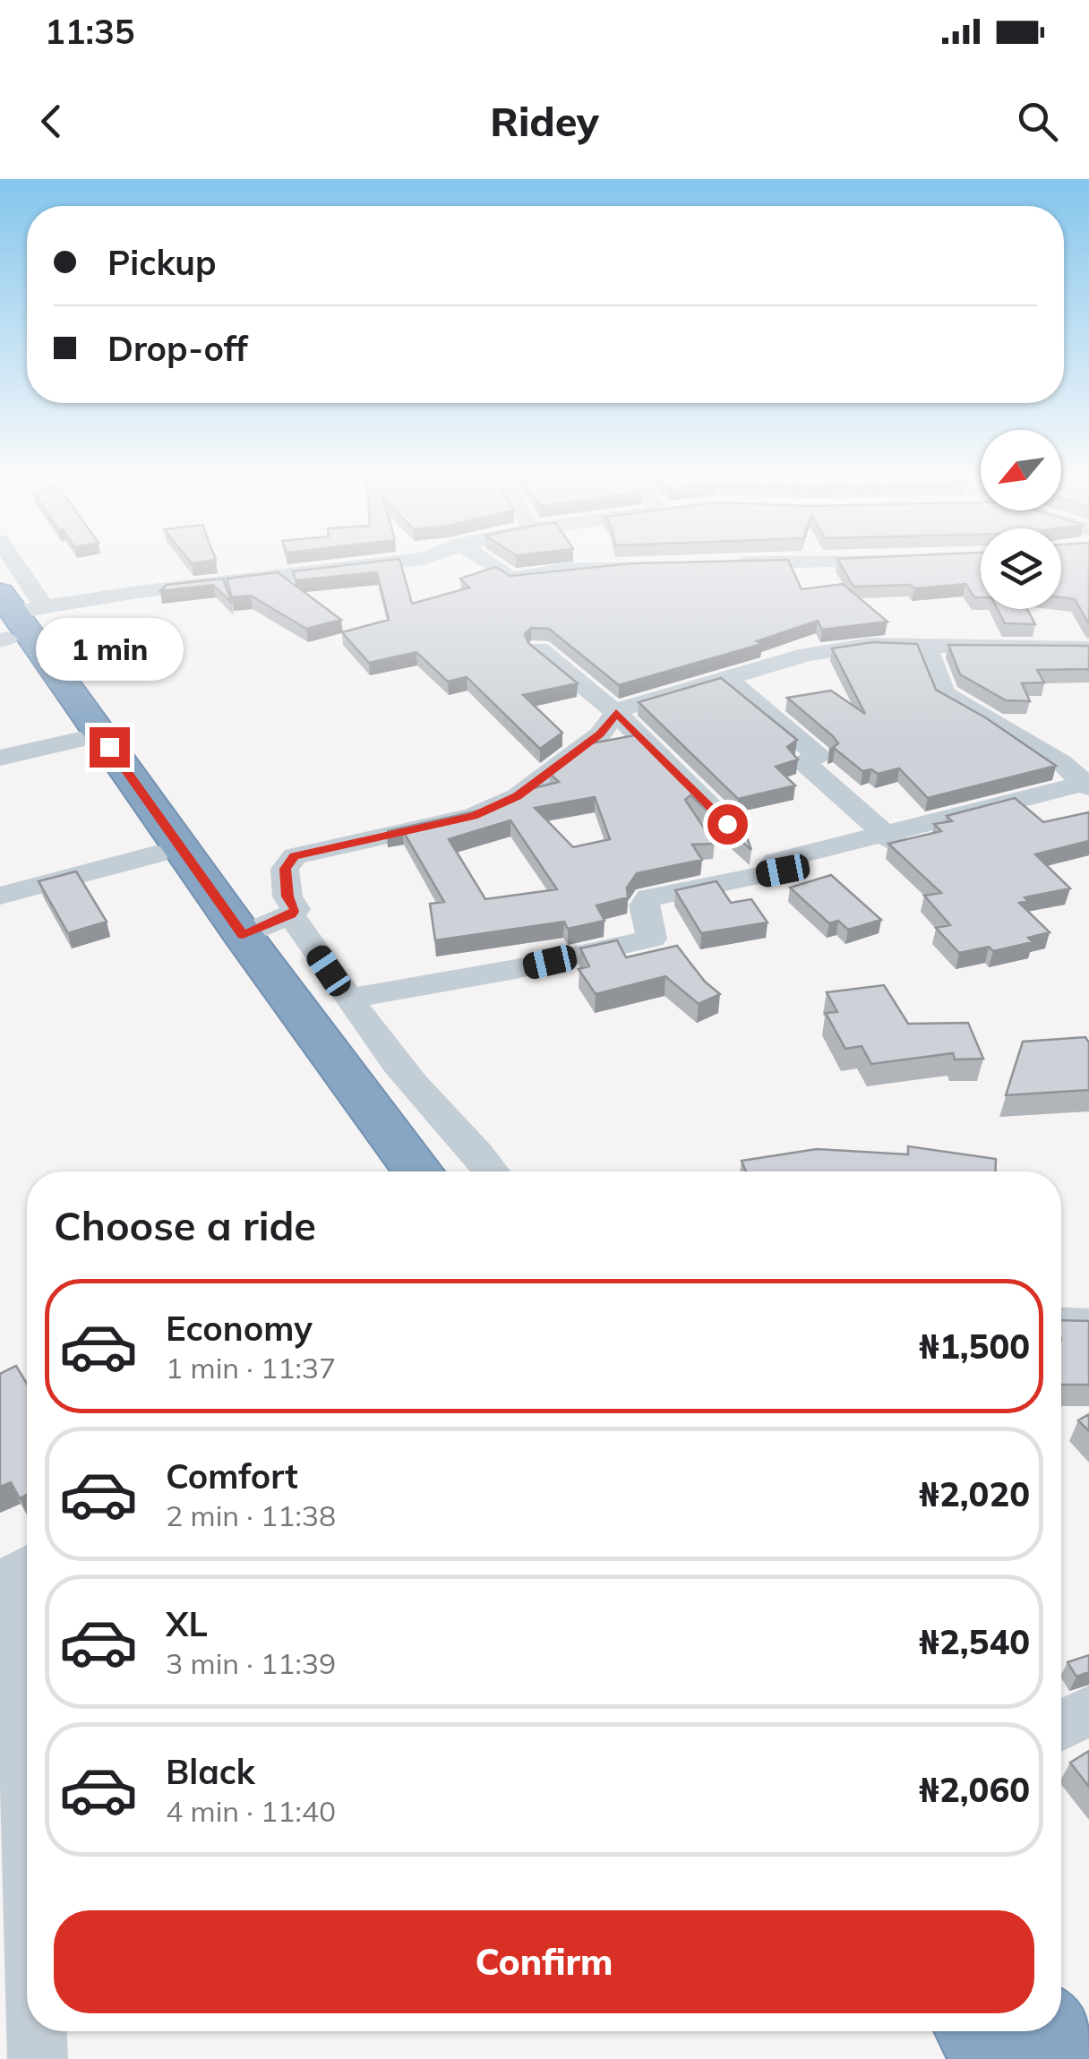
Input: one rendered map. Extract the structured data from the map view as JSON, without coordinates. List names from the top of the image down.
{
  "north": "bottom left",
  "page": {
    "status": "11:35",
    "header": "Ridey",
    "banner": ["Pickup", "Drop-off"],
    "bubble": "1 min",
    "heading": "Choose a ride",
    "list": [
      {
        "name": "Economy",
        "note": "1 min · 11:37",
        "value": "₦1,500"
      },
      {
        "name": "Comfort",
        "note": "2 min · 11:38",
        "value": "₦2,020"
      },
      {
        "name": "XL",
        "note": "3 min · 11:39",
        "value": "₦2,540"
      },
      {
        "name": "Black",
        "note": "4 min · 11:40",
        "value": "₦2,060"
      }
    ],
    "buttons": "Confirm"
  }
}
